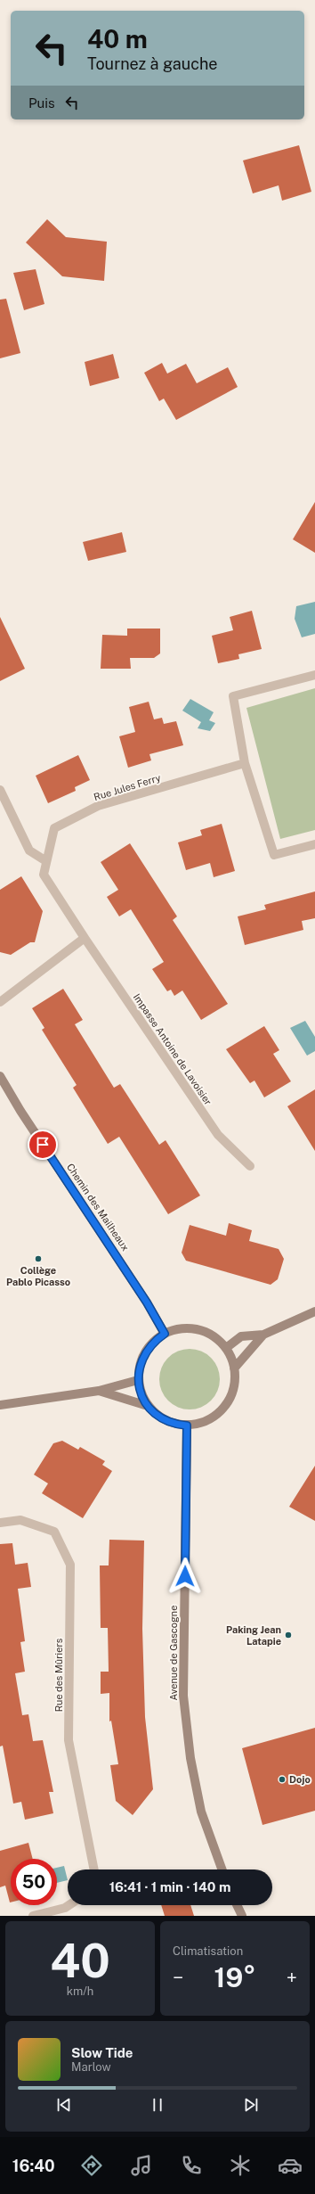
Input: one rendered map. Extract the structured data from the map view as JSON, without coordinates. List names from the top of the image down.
{
  "streets": {
    "main road": ["Chemin des Mailheaux", "Avenue de Gascogne"],
    "street": ["Rue Jules Ferry", "Impasse Antoine de Lavoisier", "Rue des Mûriers"]
  },
  "crossings": [
    ["Rue Jules Ferry", "Impasse Antoine de Lavoisier"],
    ["Chemin des Mailheaux", "Avenue de Gascogne"]
  ],
  "places": ["Collège Pablo Picasso", "Paking Jean Latapie", "Dojo"],
  "page": {
    "turn": ["40 m", "Tournez à gauche"],
    "then": "Puis",
    "limit": "50",
    "trip": "16:41 · 1 min · 140 m",
    "tile": [
      ["40", "km/h"],
      "Climatisation"
    ],
    "heat": ["−", "19°", "+"],
    "song": ["Slow Tide", "Marlow"],
    "tabs": "16:40"
  }
}
